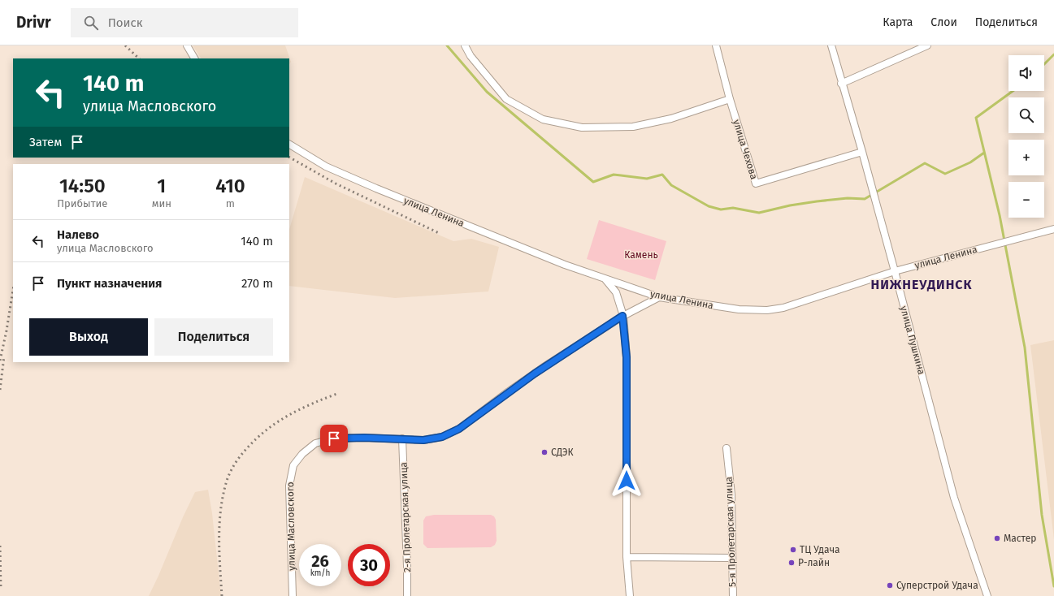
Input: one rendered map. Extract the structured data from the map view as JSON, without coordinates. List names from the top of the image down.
{
  "streets": {
    "street": [
      "улица Чехова",
      "улица Ленина",
      "улица Пушкина",
      "2-я Пролетарская улица",
      "улица Масловского",
      "5-я Пролетарская улица"
    ]
  },
  "crossings": [
    ["улица Чехова", "улица Пушкина"],
    ["улица Ленина", "улица Пушкина"],
    ["улица Ленина", "улица Масловского"],
    ["2-я Пролетарская улица", "улица Масловского"]
  ],
  "districts": ["НИЖНЕУДИНСК"],
  "parks": ["Камень"],
  "places": [
    "СДЭК",
    "Мастер",
    "ТЦ Удача",
    "Р-лайн",
    "Суперстрой Удача"
  ],
  "page": {
    "header": "Drivr",
    "search": "Поиск",
    "nav": ["Карта", "Слои", "Поделиться"],
    "map_buttons": ["+", "−"],
    "turn": ["140 m", "улица Масловского"],
    "then": "Затем",
    "eta": [
      "14:50",
      "Прибытие",
      "1",
      "мин",
      "410",
      "m"
    ],
    "list": [
      {
        "name": "Налево",
        "note": "улица Масловского",
        "value": "140 m"
      },
      {
        "name": "Пункт назначения",
        "value": "270 m"
      }
    ],
    "buttons": ["Выход", "Поделиться"],
    "speed": "26 km/h",
    "limit": "30"
  }
}
